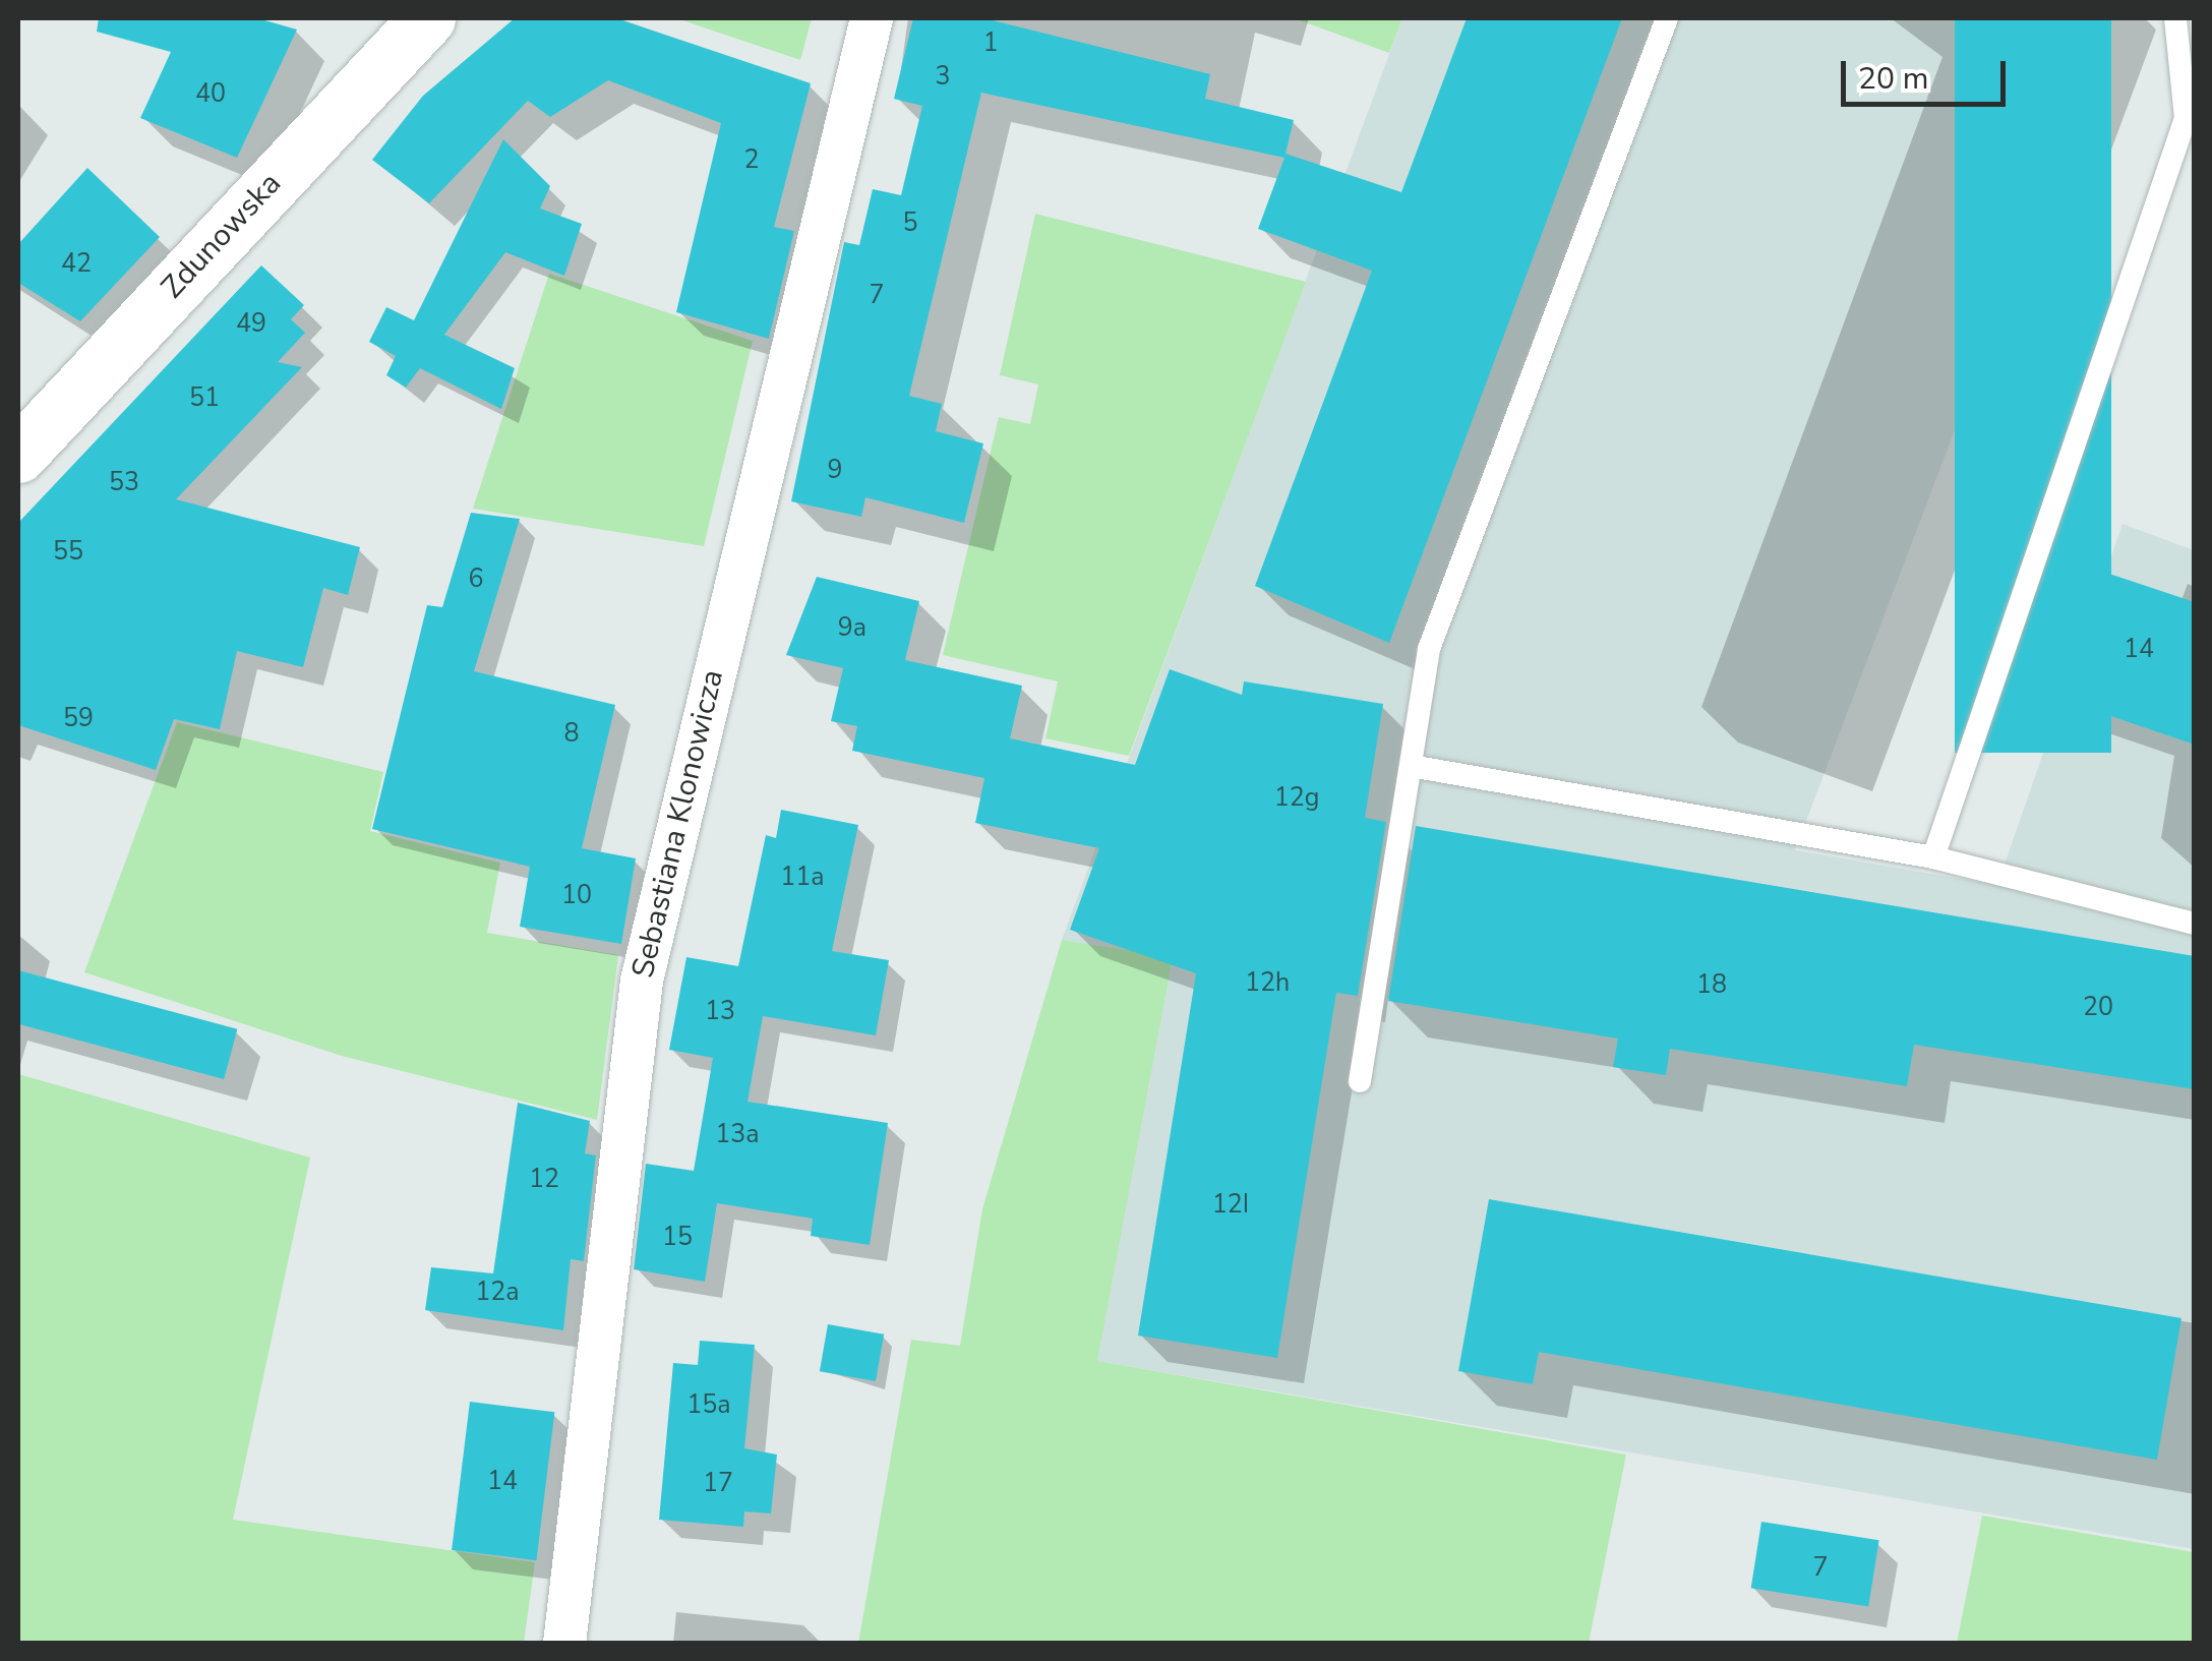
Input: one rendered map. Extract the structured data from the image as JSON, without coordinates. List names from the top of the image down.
{
  "streets": {
    "street": ["Zdunowska", "Sebastiana Klonowicza"]
  },
  "house_numbers": [
    "1",
    "3",
    "40",
    "2",
    "5",
    "42",
    "7",
    "49",
    "51",
    "9",
    "53",
    "55",
    "6",
    "9a",
    "14",
    "59",
    "8",
    "12g",
    "11a",
    "10",
    "12h",
    "18",
    "20",
    "13",
    "13a",
    "12",
    "12I",
    "15",
    "12a",
    "15a",
    "14",
    "17",
    "7"
  ],
  "scale_bar": "20 m"
}
